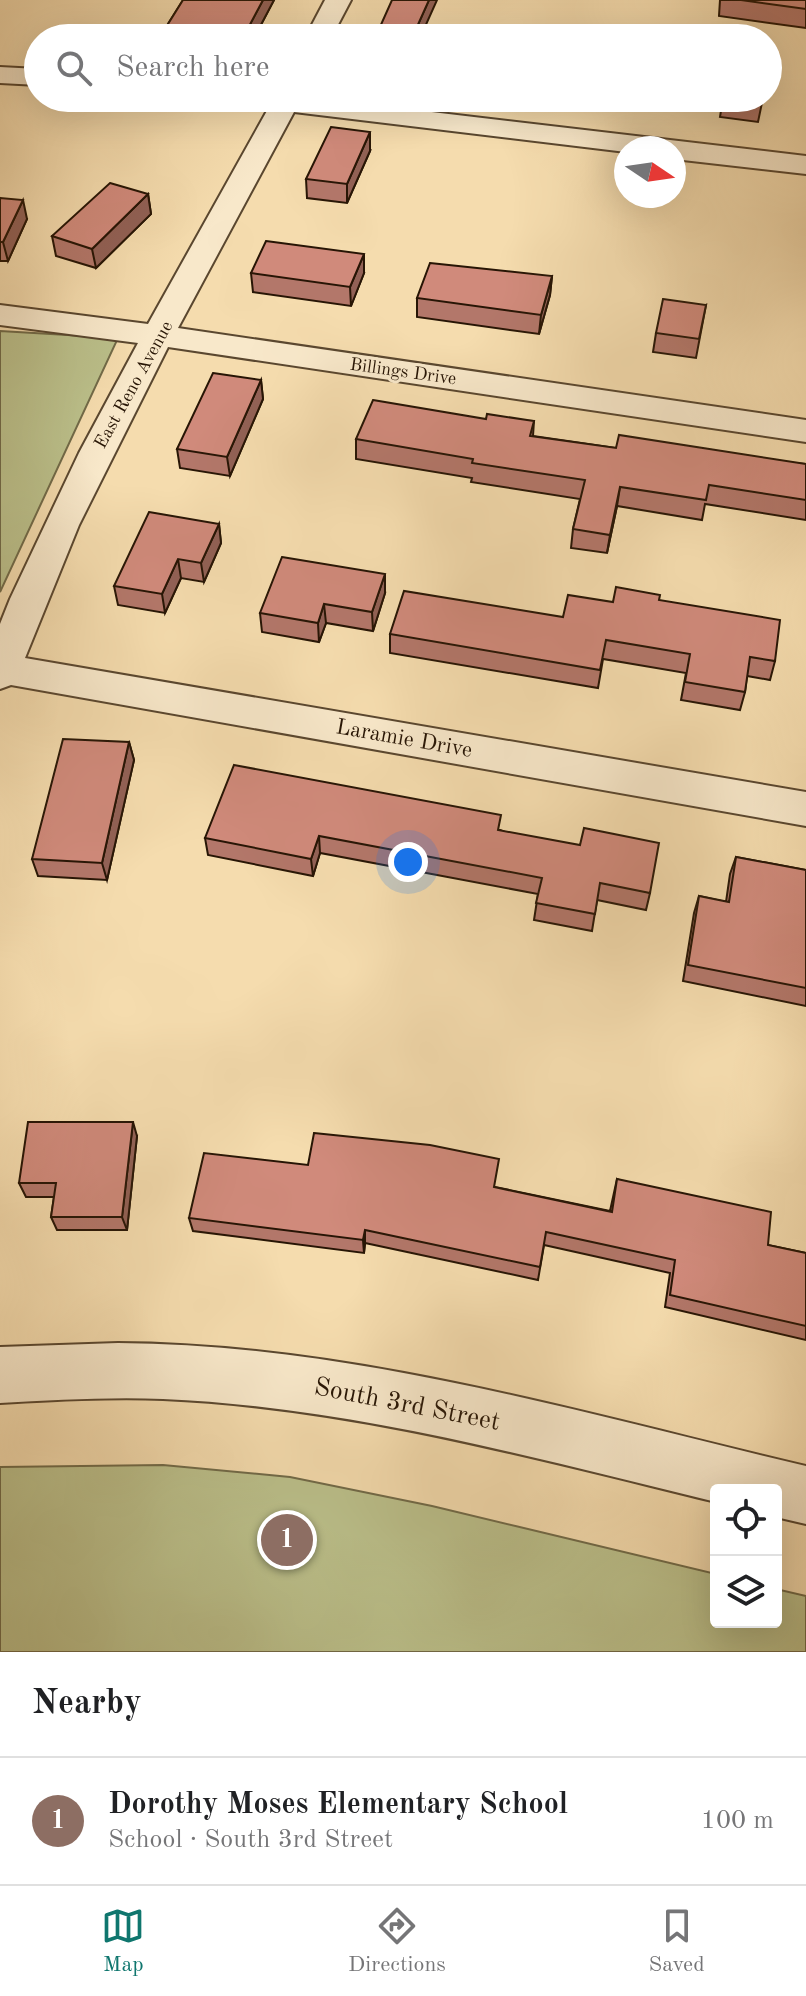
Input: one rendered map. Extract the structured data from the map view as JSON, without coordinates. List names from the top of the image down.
{
  "streets": {
    "street": [
      "Billings Drive",
      "East Reno Avenue",
      "Laramie Drive",
      "South 3rd Street"
    ]
  },
  "crossings": [
    ["Billings Drive", "East Reno Avenue"],
    ["East Reno Avenue", "Laramie Drive"]
  ],
  "north": "right",
  "page": {
    "search": "Search here",
    "pins": "1",
    "heading": "Nearby",
    "list": [
      {
        "mark": "1",
        "name": "Dorothy Moses Elementary School",
        "note": "School · South 3rd Street",
        "value": "100 m"
      }
    ],
    "nav": ["Map", "Directions", "Saved"]
  }
}
